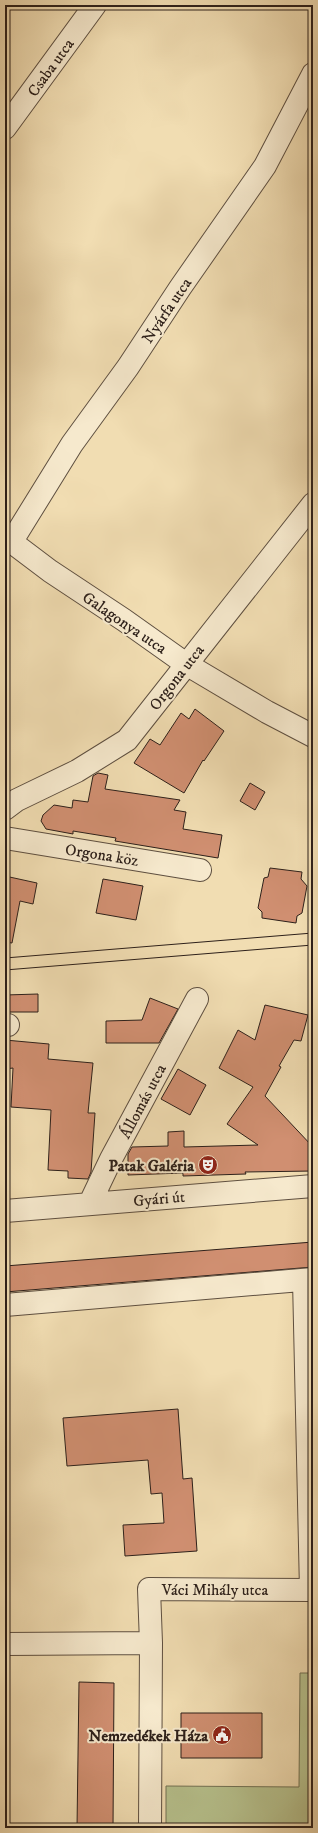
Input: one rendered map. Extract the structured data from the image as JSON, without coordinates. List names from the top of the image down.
{
  "streets": {
    "street": [
      "Csaba utca",
      "Nyárfa utca",
      "Galagonya utca",
      "Orgona utca",
      "Orgona köz",
      "Állomás utca",
      "Gyári út",
      "Váci Mihály utca"
    ]
  },
  "crossings": [
    ["Nyárfa utca", "Galagonya utca"],
    ["Galagonya utca", "Orgona utca"],
    ["Állomás utca", "Gyári út"]
  ],
  "places": {
    "theatre": ["Patak Galéria"],
    "public building": ["Nemzedékek Háza"]
  }
}
